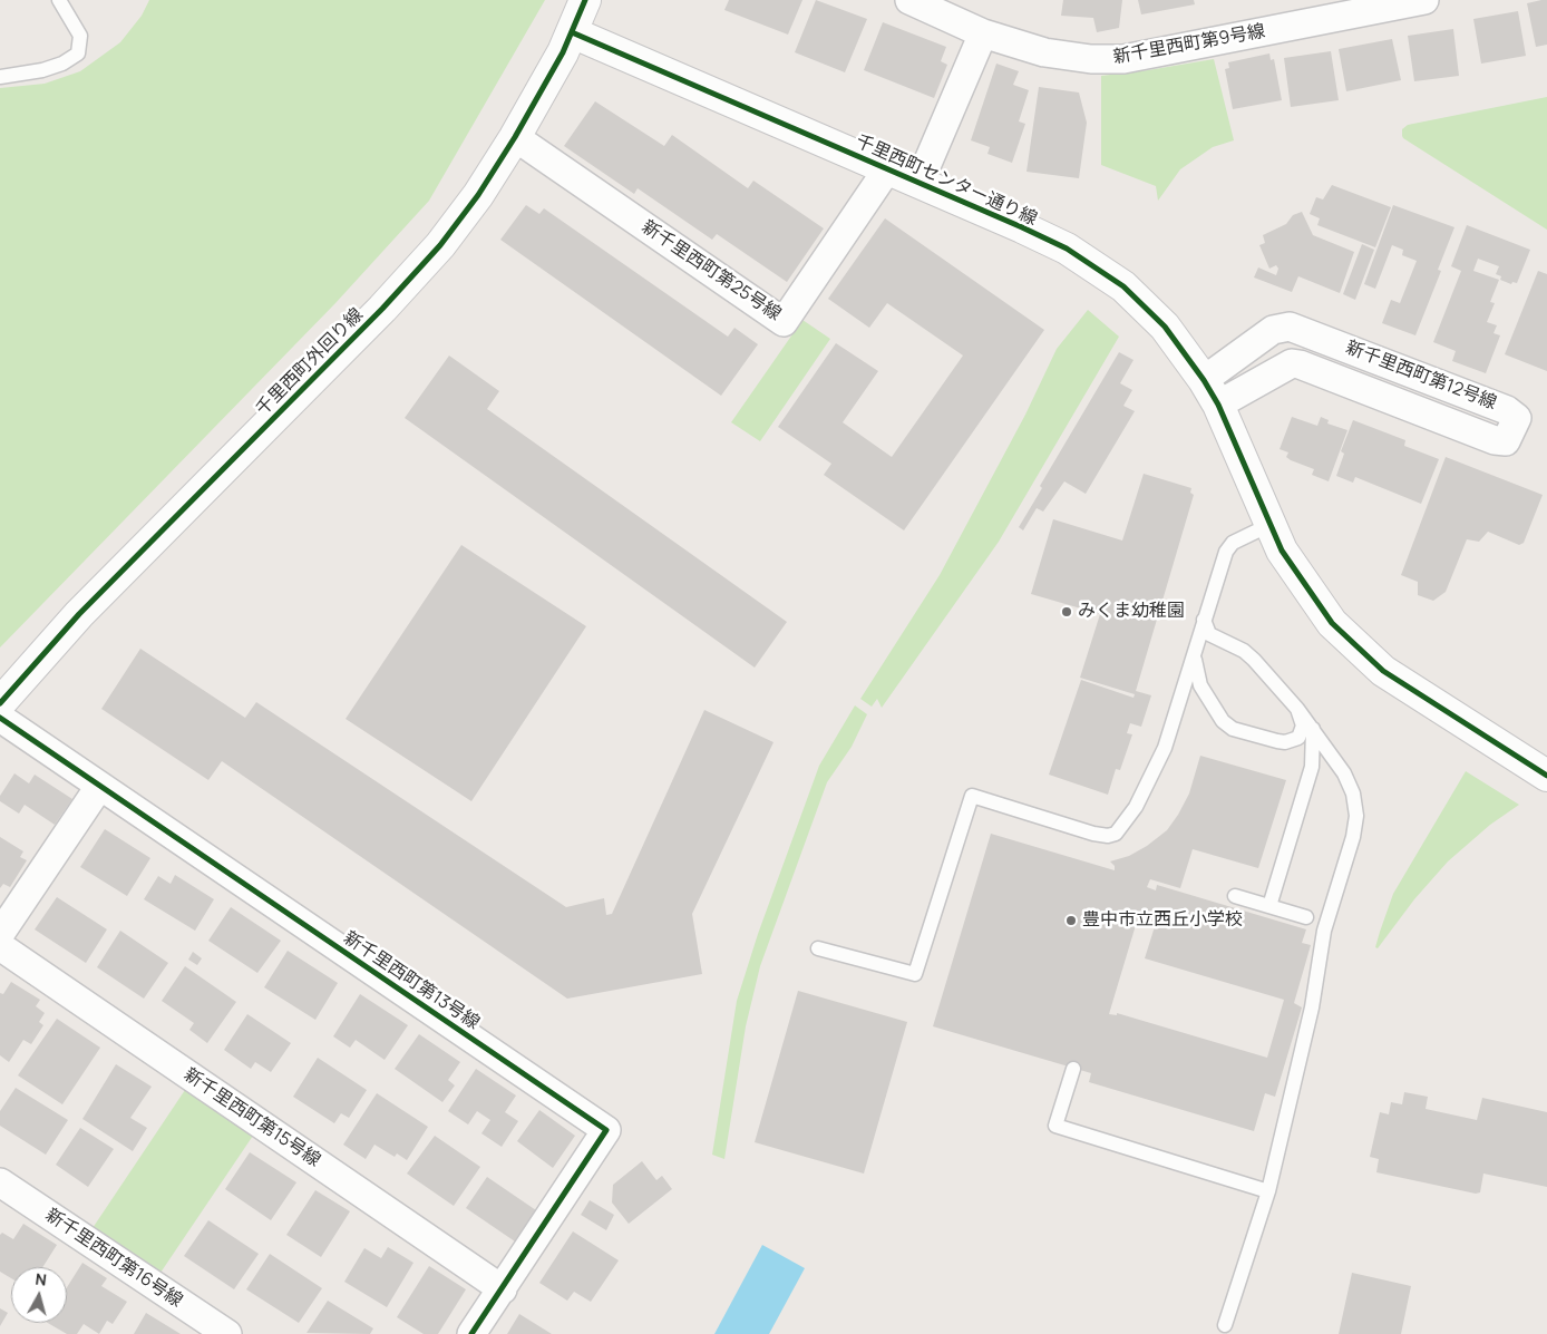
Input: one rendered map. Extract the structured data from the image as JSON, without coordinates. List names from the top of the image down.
{
  "streets": {
    "street": [
      "新千里西町第9号線",
      "千里西町センター通り線",
      "新千里西町第25号線",
      "千里西町外回り線",
      "新千里西町第12号線",
      "新千里西町第13号線",
      "新千里西町第15号線",
      "新千里西町第16号線"
    ]
  },
  "crossings": [
    ["千里西町センター通り線", "新千里西町第25号線"],
    ["千里西町センター通り線", "千里西町外回り線"],
    ["千里西町センター通り線", "新千里西町第12号線"],
    ["新千里西町第25号線", "千里西町外回り線"],
    ["新千里西町第13号線", "新千里西町第15号線"]
  ],
  "places": ["みくま幼稚園", "豊中市立西丘小学校"],
  "north": "top"
}
